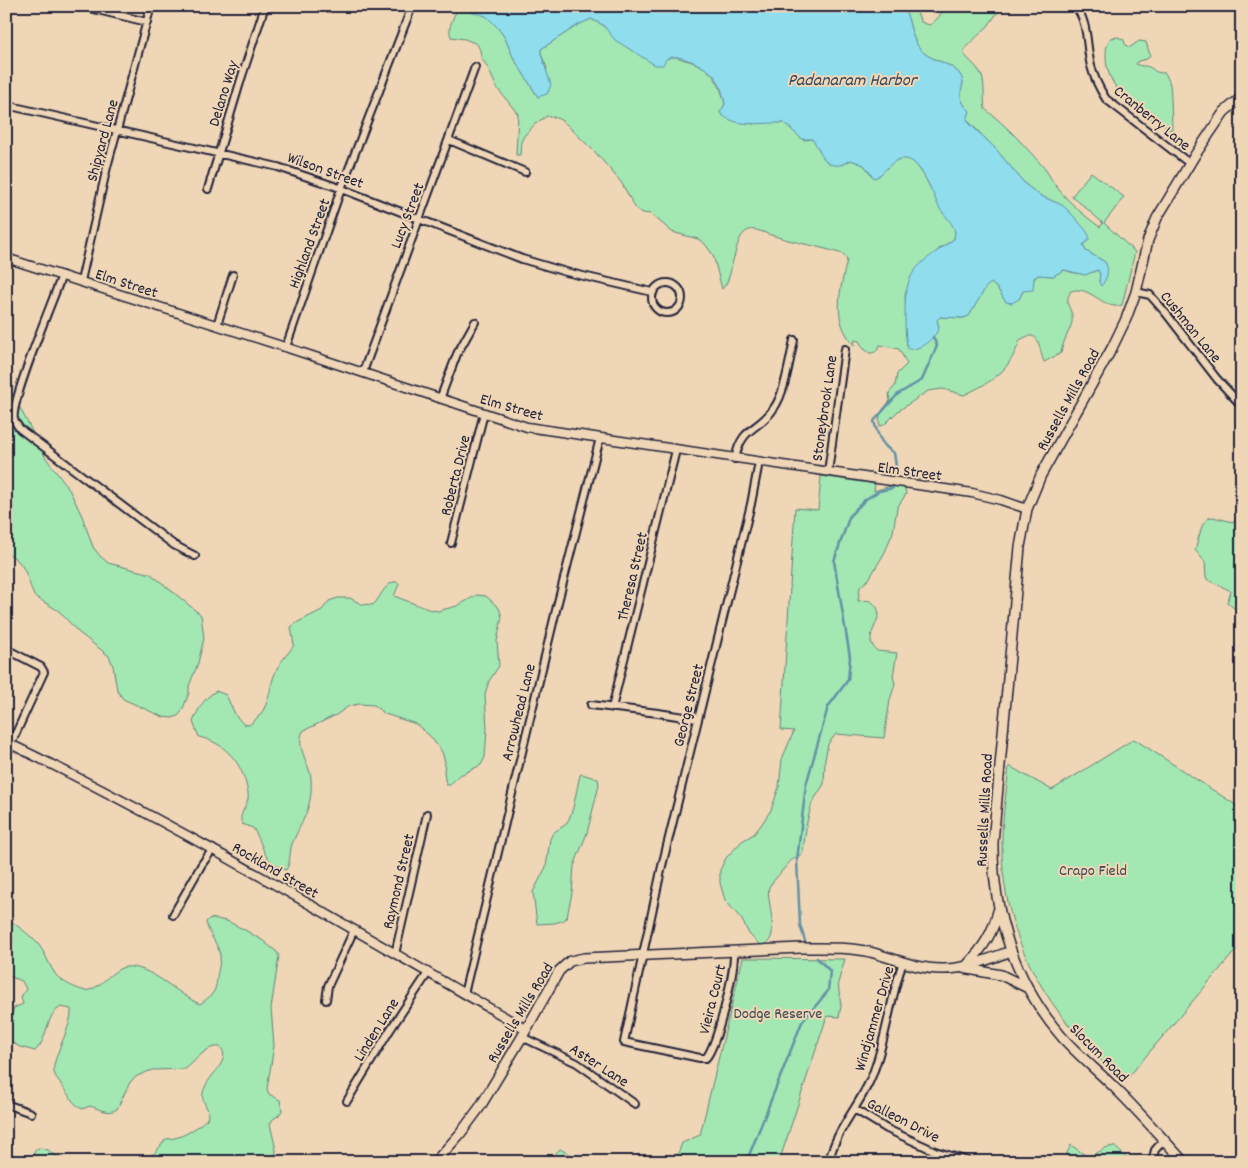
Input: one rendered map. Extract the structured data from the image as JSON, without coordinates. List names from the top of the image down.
{
  "streets": {
    "main road": ["Russells Mills Road", "Slocum Road"],
    "street": [
      "Delano Way",
      "Cranberry Lane",
      "Shipyard Lane",
      "Wilson Street",
      "Lucy Street",
      "Highland Street",
      "Elm Street",
      "Cushman Lane",
      "Stoneybrook Lane",
      "Roberta Drive",
      "Theresa Street",
      "George Street",
      "Arrowhead Lane",
      "Rockland Street",
      "Raymond Street",
      "Vieira Court",
      "Windjammer Drive",
      "Linden Lane",
      "Aster Lane",
      "Galleon Drive"
    ]
  },
  "crossings": [
    ["Delano Way", "Wilson Street"],
    ["Cranberry Lane", "Russells Mills Road"],
    ["Shipyard Lane", "Wilson Street"],
    ["Shipyard Lane", "Elm Street"],
    ["Wilson Street", "Lucy Street"],
    ["Wilson Street", "Highland Street"],
    ["Lucy Street", "Elm Street"],
    ["Highland Street", "Elm Street"],
    ["Elm Street", "Russells Mills Road"],
    ["Elm Street", "Stoneybrook Lane"],
    ["Elm Street", "Roberta Drive"],
    ["Elm Street", "Theresa Street"],
    ["Elm Street", "George Street"],
    ["Elm Street", "Arrowhead Lane"],
    ["Cushman Lane", "Russells Mills Road"],
    ["Russells Mills Road", "George Street"],
    ["Russells Mills Road", "Rockland Street"],
    ["Russells Mills Road", "Vieira Court"],
    ["Russells Mills Road", "Windjammer Drive"],
    ["Russells Mills Road", "Slocum Road"],
    ["Russells Mills Road", "Aster Lane"],
    ["George Street", "Vieira Court"],
    ["Arrowhead Lane", "Rockland Street"],
    ["Rockland Street", "Raymond Street"],
    ["Rockland Street", "Linden Lane"],
    ["Rockland Street", "Aster Lane"],
    ["Windjammer Drive", "Galleon Drive"]
  ],
  "water": ["Padanaram Harbor"],
  "parks": ["Crapo Field", "Dodge Reserve"]
}
